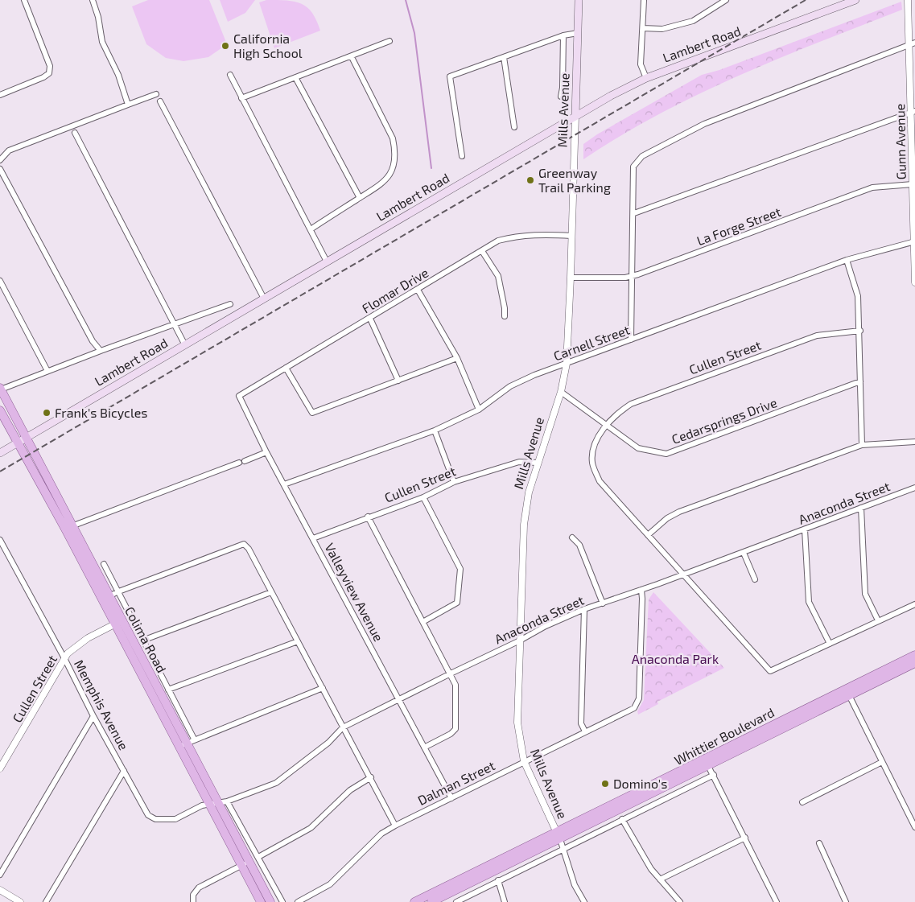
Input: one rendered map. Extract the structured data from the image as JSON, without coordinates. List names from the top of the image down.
{
  "streets": {
    "main road": [
      "Lambert Road",
      "Mills Avenue",
      "Colima Road",
      "Whittier Boulevard"
    ],
    "street": [
      "Gunn Avenue",
      "La Forge Street",
      "Flomar Drive",
      "Carnell Street",
      "Cullen Street",
      "Cedarsprings Drive",
      "Anaconda Street",
      "Valleyview Avenue",
      "Memphis Avenue",
      "Dalman Street"
    ]
  },
  "crossings": [
    ["Lambert Road", "Mills Avenue"],
    ["Lambert Road", "Colima Road"],
    ["Mills Avenue", "La Forge Street"],
    ["Mills Avenue", "Flomar Drive"],
    ["Mills Avenue", "Carnell Street"],
    ["Mills Avenue", "Cullen Street"],
    ["Mills Avenue", "Cedarsprings Drive"],
    ["Mills Avenue", "Anaconda Street"],
    ["Mills Avenue", "Whittier Boulevard"],
    ["Mills Avenue", "Dalman Street"],
    ["Gunn Avenue", "La Forge Street"],
    ["Gunn Avenue", "Carnell Street"],
    ["Flomar Drive", "Valleyview Avenue"],
    ["Carnell Street", "Valleyview Avenue"],
    ["Cullen Street", "Cedarsprings Drive"],
    ["Cullen Street", "Anaconda Street"],
    ["Cullen Street", "Valleyview Avenue"],
    ["Cullen Street", "Colima Road"],
    ["Cullen Street", "Memphis Avenue"],
    ["Anaconda Street", "Valleyview Avenue"],
    ["Anaconda Street", "Colima Road"],
    ["Anaconda Street", "Memphis Avenue"],
    ["Anaconda Street", "Dalman Street"],
    ["Valleyview Avenue", "Dalman Street"],
    ["Colima Road", "Memphis Avenue"]
  ],
  "parks": ["Anaconda Park"],
  "places": [
    "California High School",
    "Greenway Trail Parking",
    "Frank's Bicycles",
    "Domino's"
  ]
}
